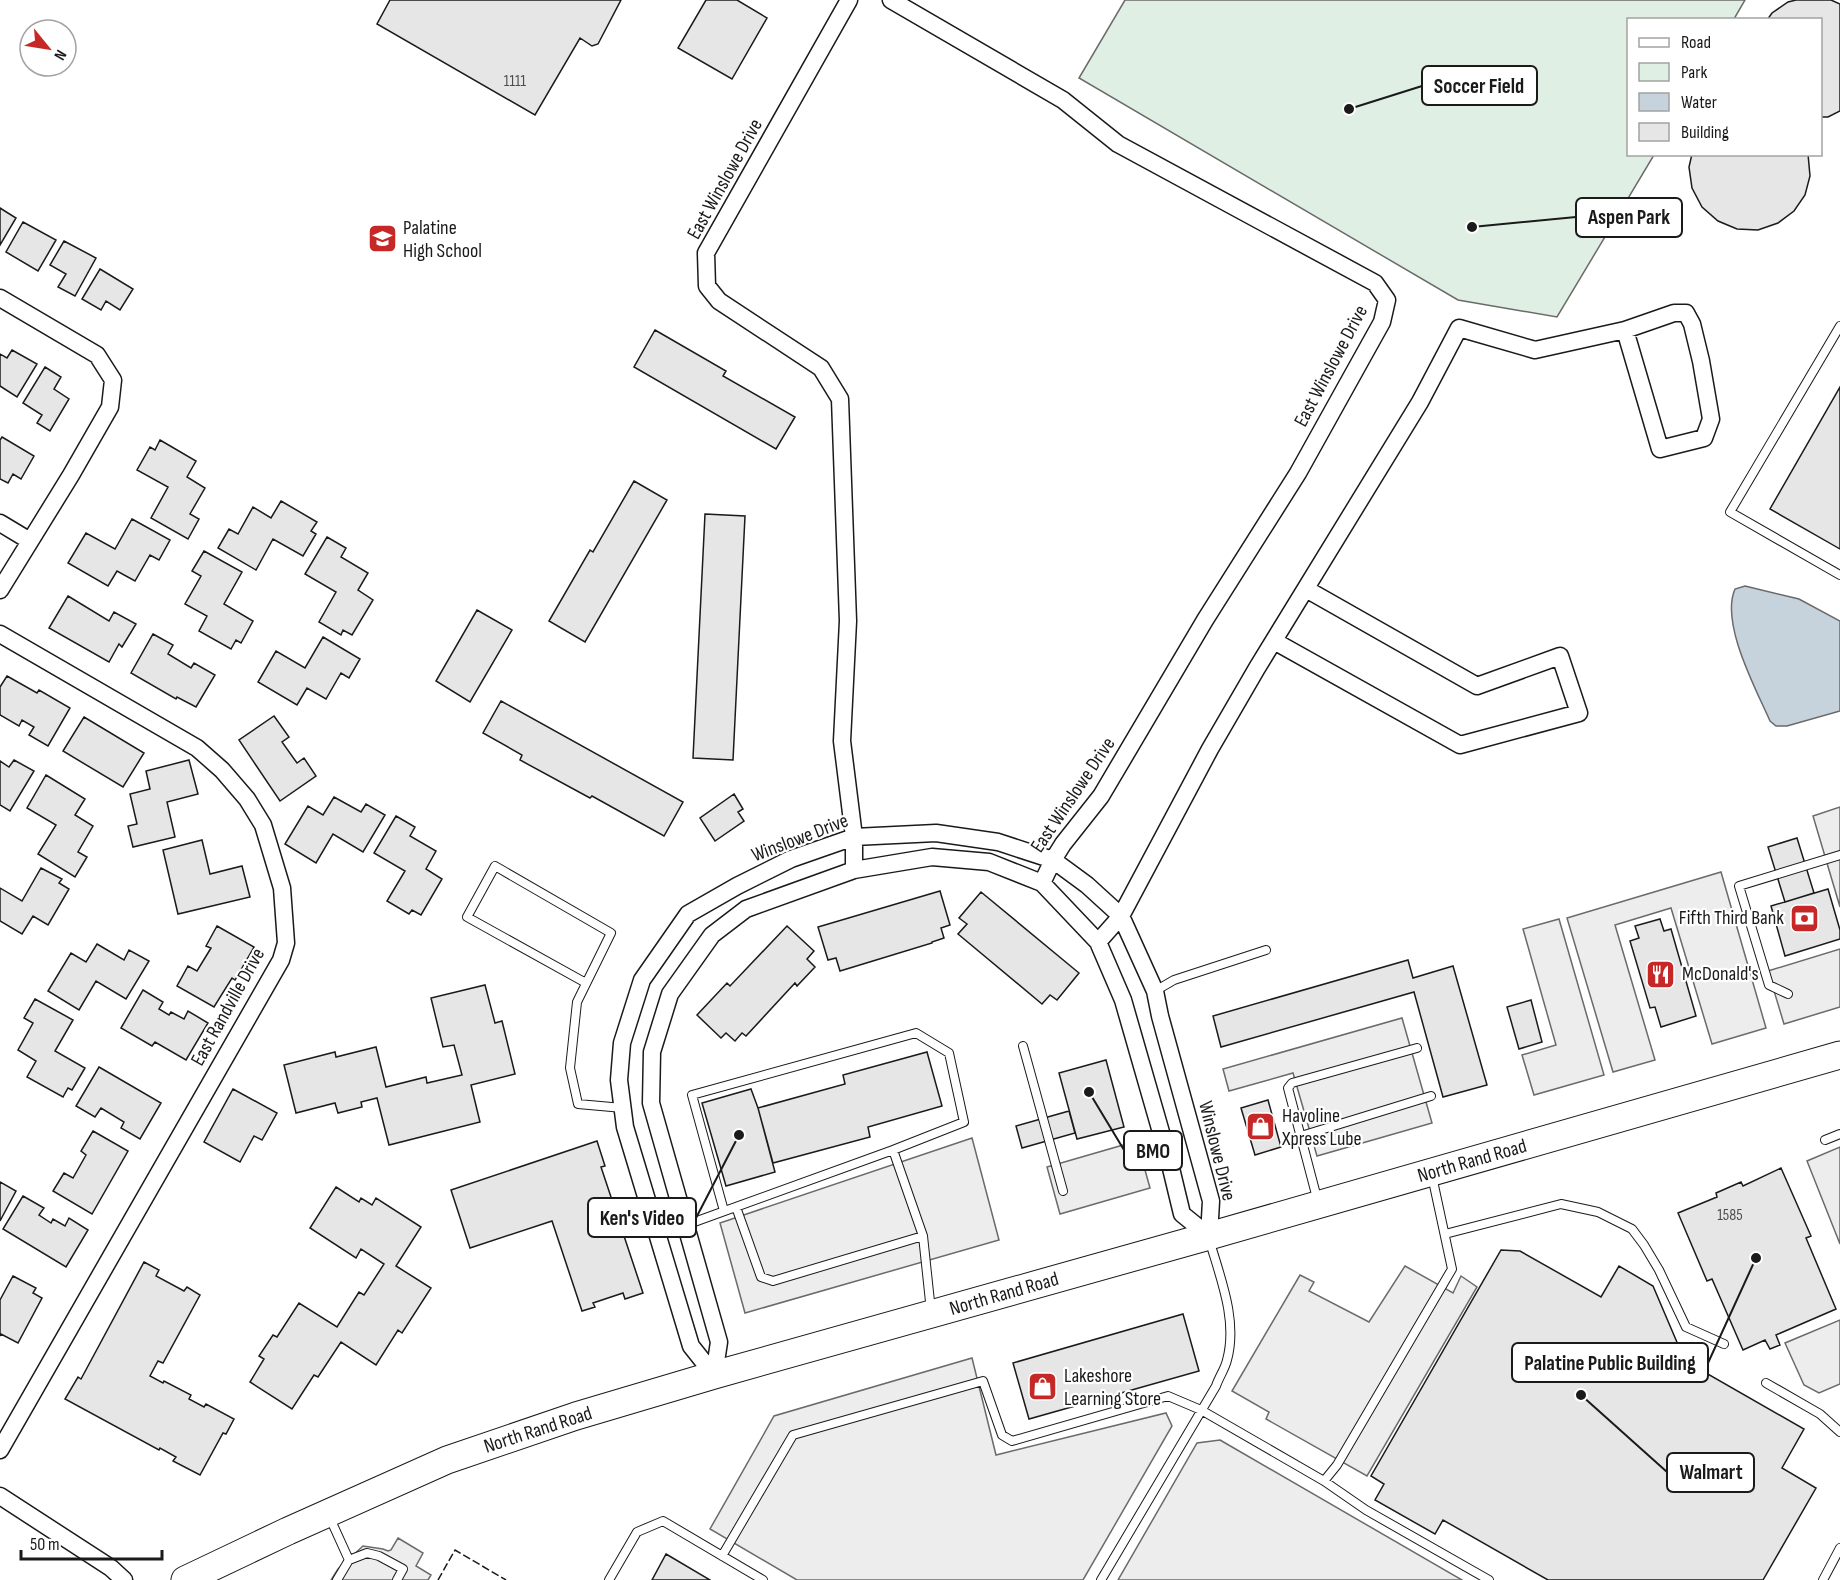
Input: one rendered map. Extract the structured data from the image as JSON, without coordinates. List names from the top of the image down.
{
  "streets": {
    "main road": ["North Rand Road"],
    "street": ["East Winslowe Drive", "Winslowe Drive", "East Randville Drive"]
  },
  "crossings": [
    ["East Winslowe Drive", "Winslowe Drive"],
    ["Winslowe Drive", "North Rand Road"]
  ],
  "places": {
    "other": [
      "Soccer Field",
      "Aspen Park",
      "BMO",
      "Ken's Video",
      "Palatine Public Building",
      "Walmart"
    ],
    "school or university": ["Palatine High School"],
    "bank": ["Fifth Third Bank"],
    "restaurant": ["McDonald's"],
    "shop": ["Havoline Xpress Lube", "Lakeshore Learning Store"]
  },
  "house_numbers": ["1111", "1585"],
  "legend": [
    "Road",
    "Park",
    "Water",
    "Building"
  ],
  "scale_bar": "50 m",
  "north": "bottom right"
}
